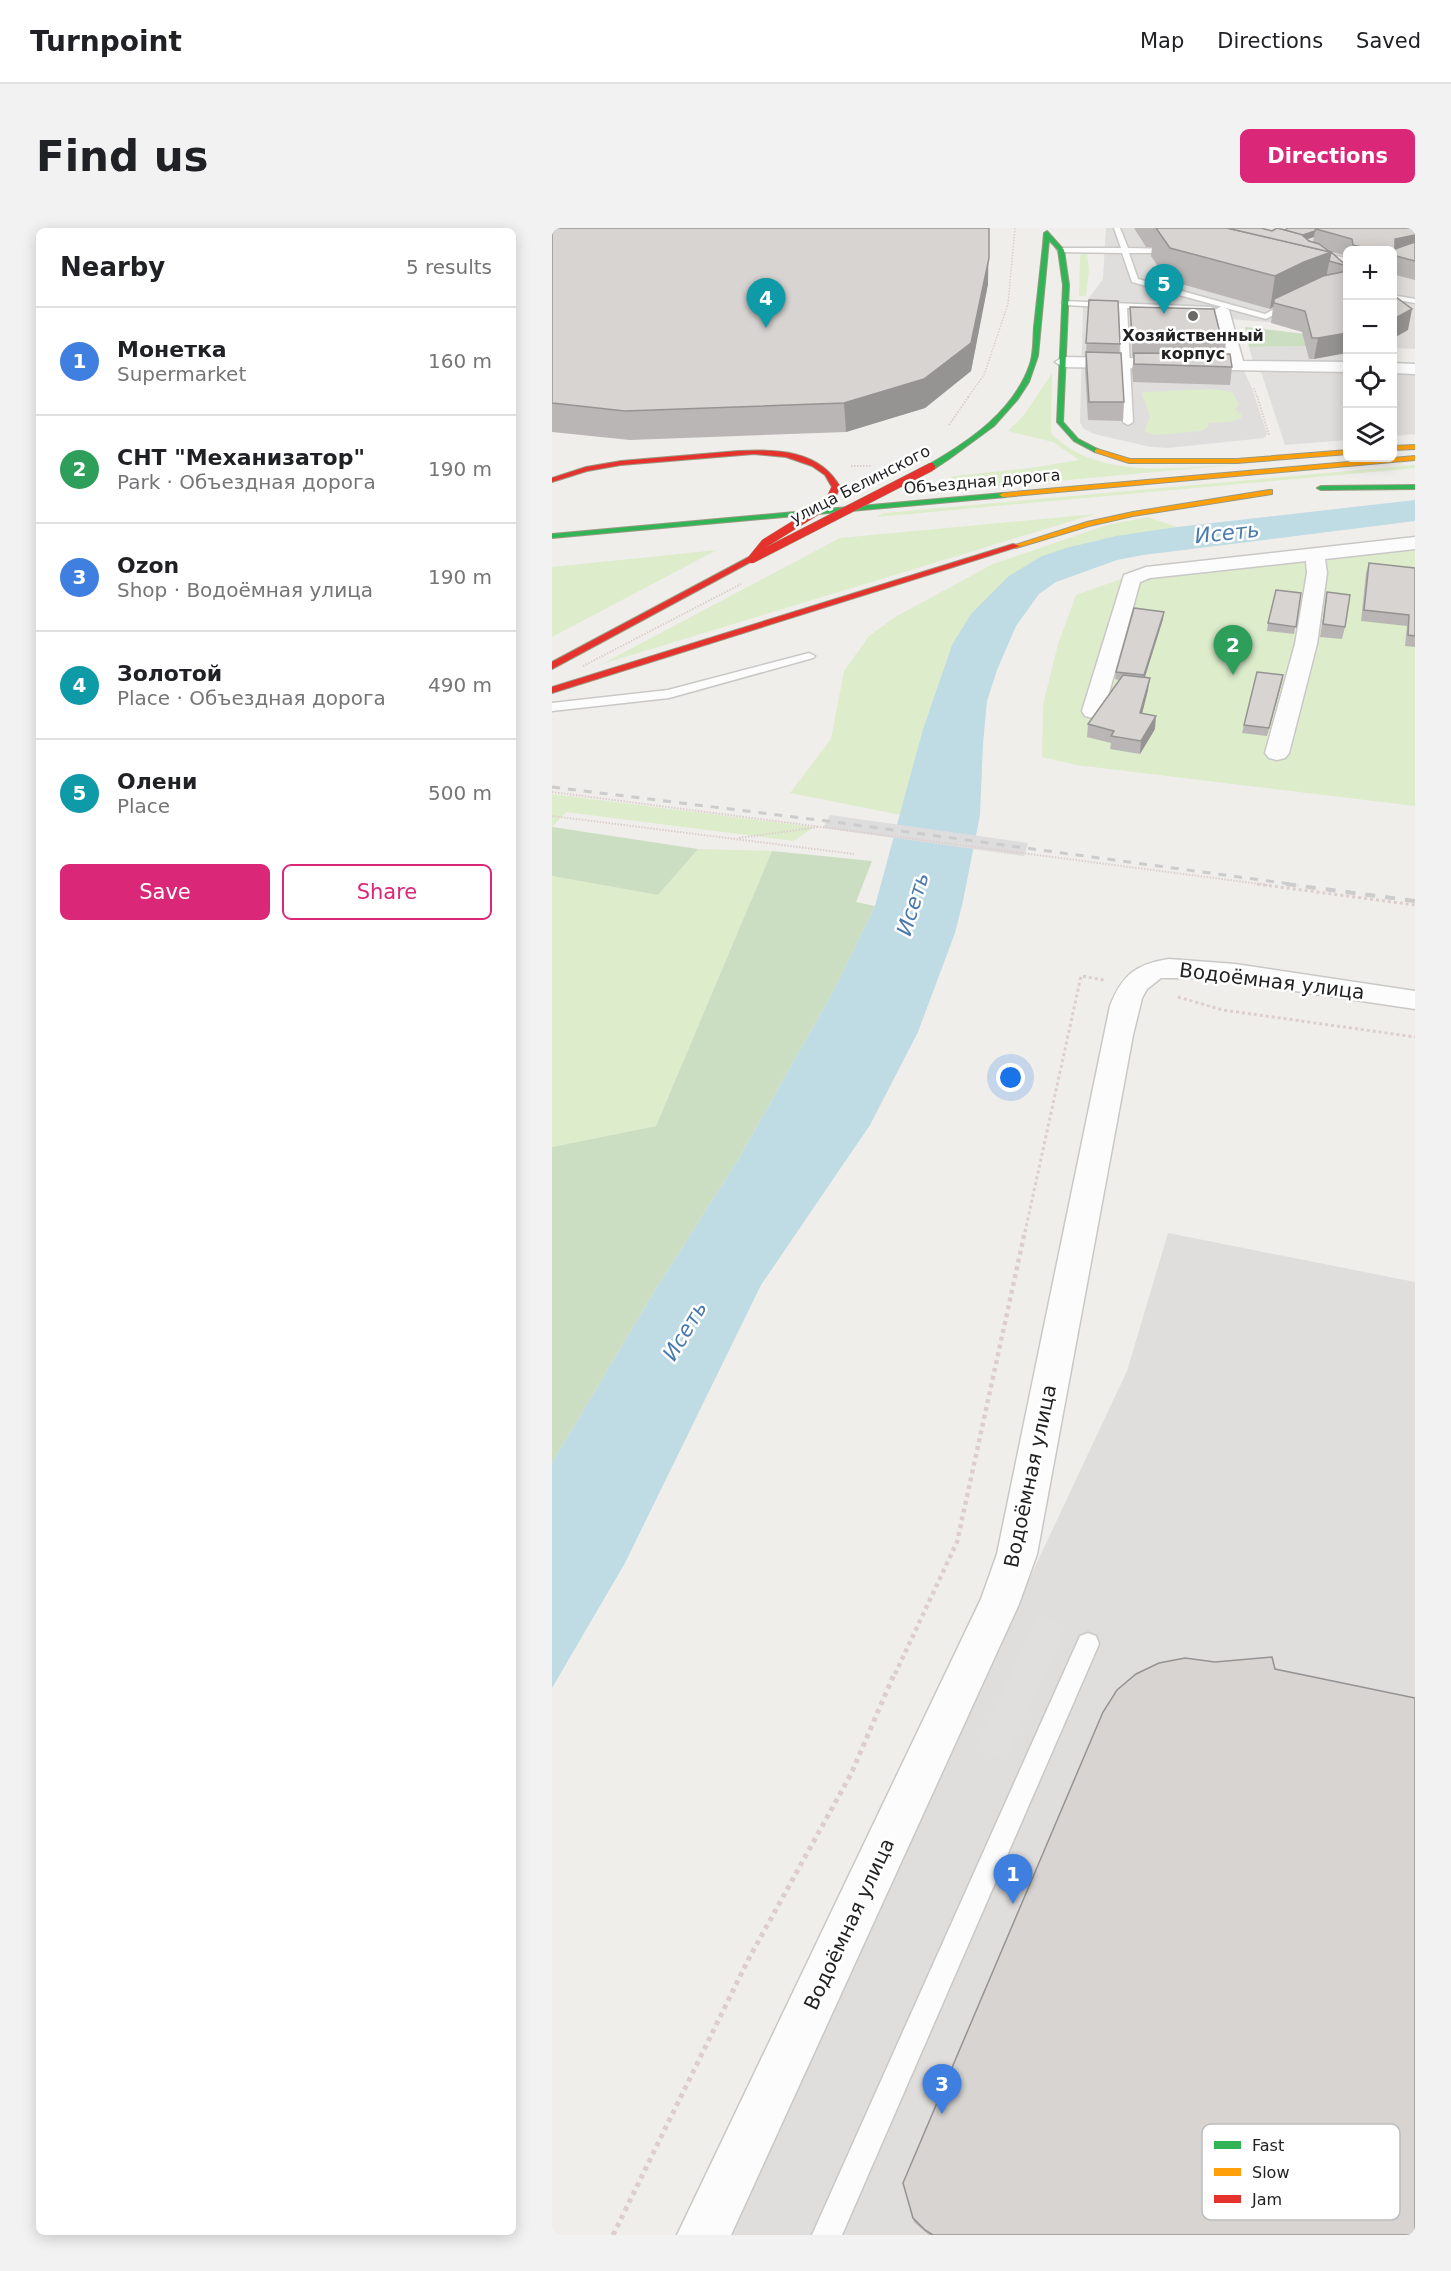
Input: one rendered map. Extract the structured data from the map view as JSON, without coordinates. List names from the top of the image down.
{
  "streets": {
    "main road": ["Объездная дорога", "улица Белинского"],
    "street": ["Водоёмная улица"]
  },
  "water": ["Исеть"],
  "places": ["Хозяйственный корпус"],
  "legend": ["Fast", "Slow", "Jam"],
  "page": {
    "header": "Turnpoint",
    "nav": ["Map", "Directions", "Saved"],
    "buttons": [
      "Directions",
      ["Save", "Share"]
    ],
    "title": "Find us",
    "heading": ["Nearby", "5 results"],
    "map_buttons": ["+", "−"],
    "pins": [
      "5",
      "4",
      "2",
      "1",
      "3"
    ],
    "list": [
      {
        "mark": "1",
        "name": "Монетка",
        "note": "Supermarket",
        "value": "160 m"
      },
      {
        "mark": "2",
        "name": "СНТ \"Механизатор\"",
        "note": "Park · Объездная дорога",
        "value": "190 m"
      },
      {
        "mark": "3",
        "name": "Ozon",
        "note": "Shop · Водоёмная улица",
        "value": "190 m"
      },
      {
        "mark": "4",
        "name": "Золотой",
        "note": "Place · Объездная дорога",
        "value": "490 m"
      },
      {
        "mark": "5",
        "name": "Олени",
        "note": "Place",
        "value": "500 m"
      }
    ]
  }
}
